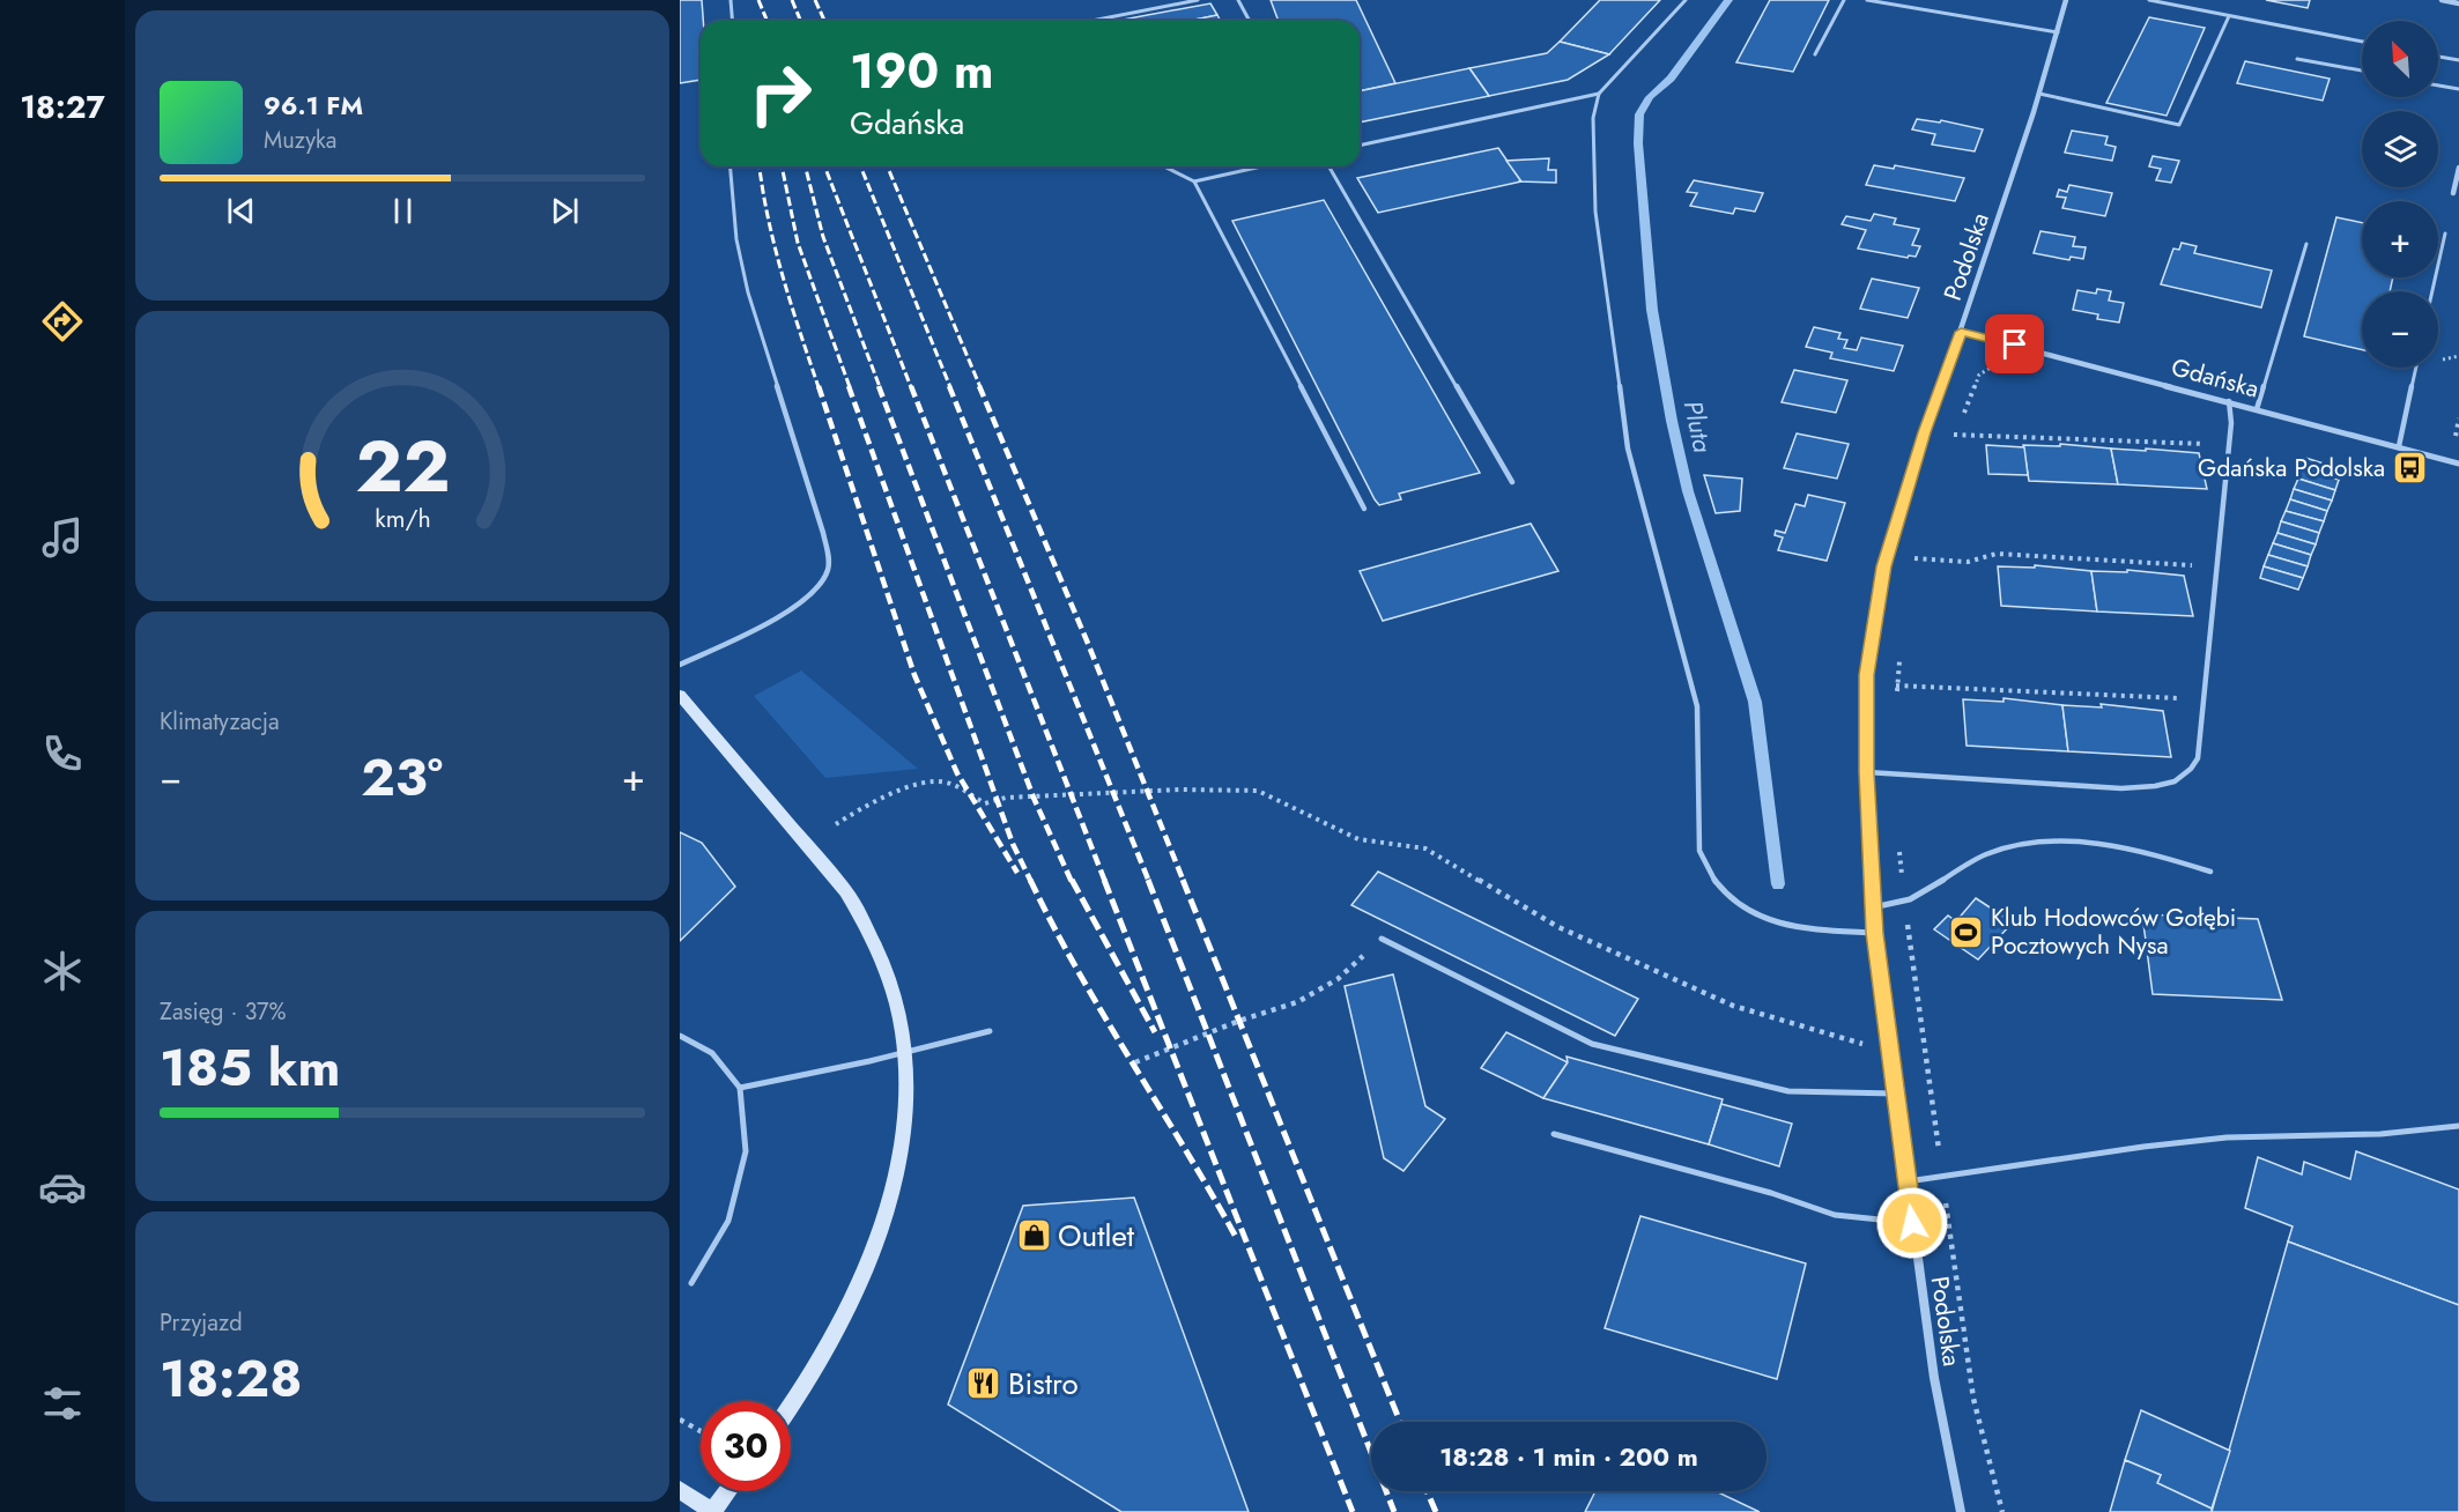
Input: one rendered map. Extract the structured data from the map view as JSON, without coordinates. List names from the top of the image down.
{
  "streets": {
    "street": ["Podolska", "Gdańska"]
  },
  "crossings": [
    ["Podolska", "Gdańska"]
  ],
  "water": ["Pluta"],
  "places": {
    "bus stop": ["Gdańska Podolska"],
    "sports": ["Klub Hodowców Gołębi Pocztowych Nysa"],
    "shop": ["Outlet"],
    "restaurant": ["Bistro"]
  },
  "north": "top left",
  "page": {
    "tabs": "18:27",
    "map_buttons": ["+", "−"],
    "turn": ["190 m", "Gdańska"],
    "song": ["96.1 FM", "Muzyka"],
    "tile": [
      "Klimatyzacja",
      ["Zasięg · 37%", "185 km"],
      ["Przyjazd", "18:28"]
    ],
    "heat": ["−", "23°", "+"],
    "limit": "30",
    "trip": "18:28 · 1 min · 200 m",
    "gauge": ["22", "km/h"]
  }
}
